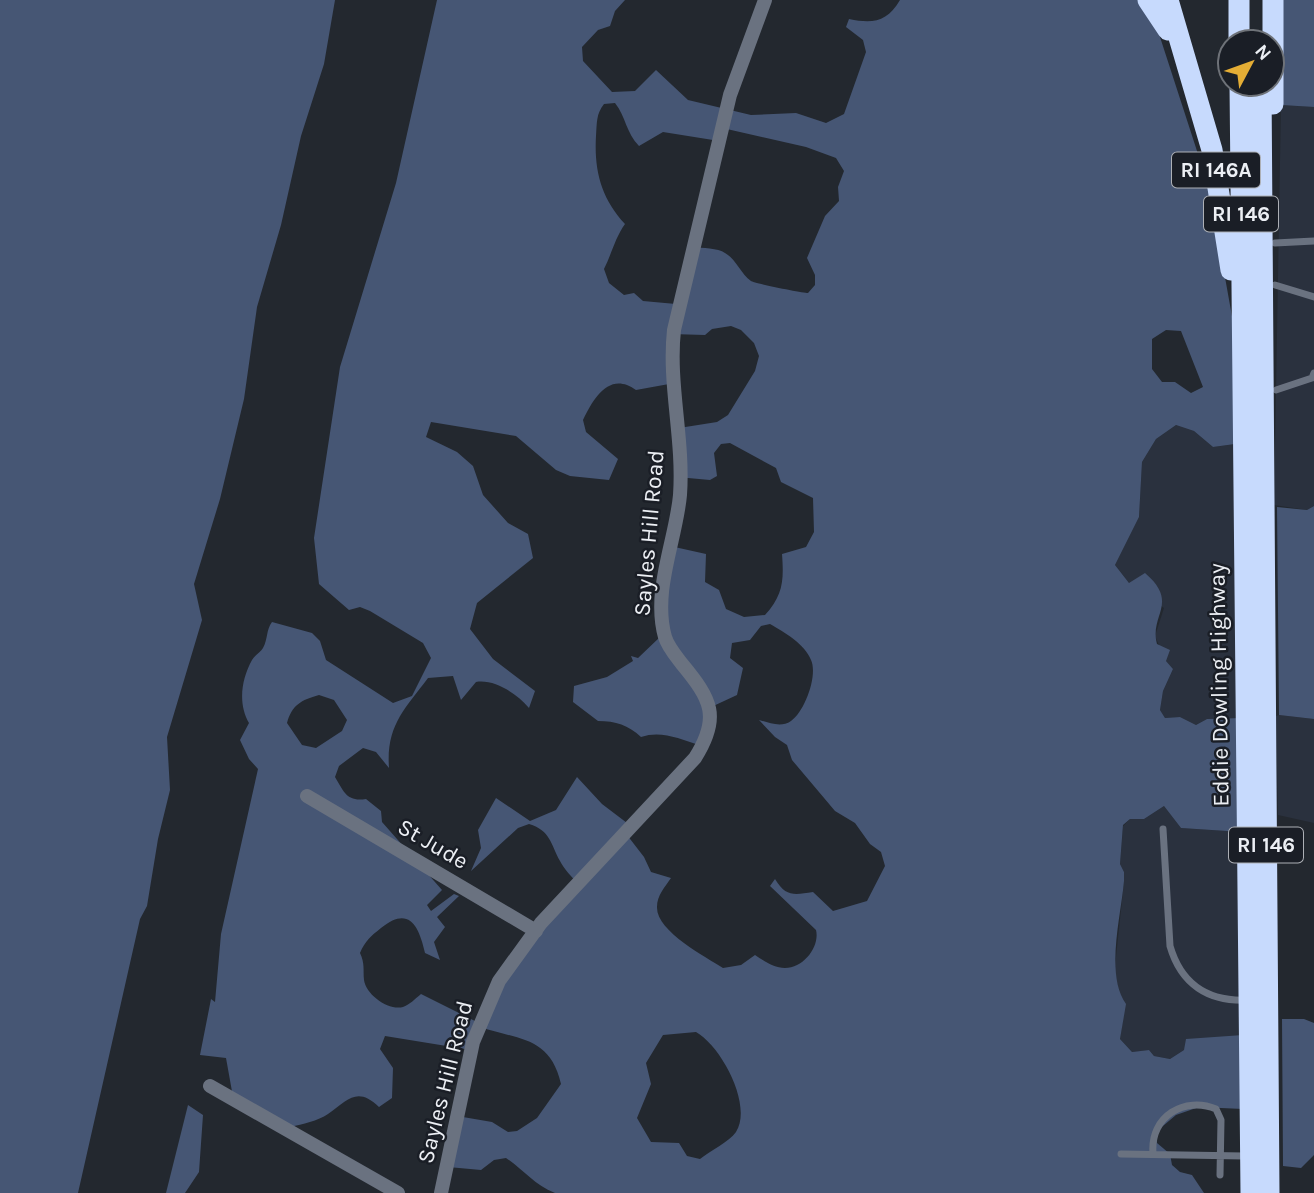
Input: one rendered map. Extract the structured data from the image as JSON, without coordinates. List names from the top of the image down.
{
  "streets": {
    "highway": ["RI 146A", "RI 146", "Eddie Dowling Highway"],
    "street": ["Sayles Hill Road", "St Jude"]
  },
  "crossings": [
    ["RI 146A", "RI 146"],
    ["RI 146A", "Eddie Dowling Highway"],
    ["RI 146", "Eddie Dowling Highway"],
    ["Sayles Hill Road", "St Jude"]
  ],
  "north": "top right"
}
